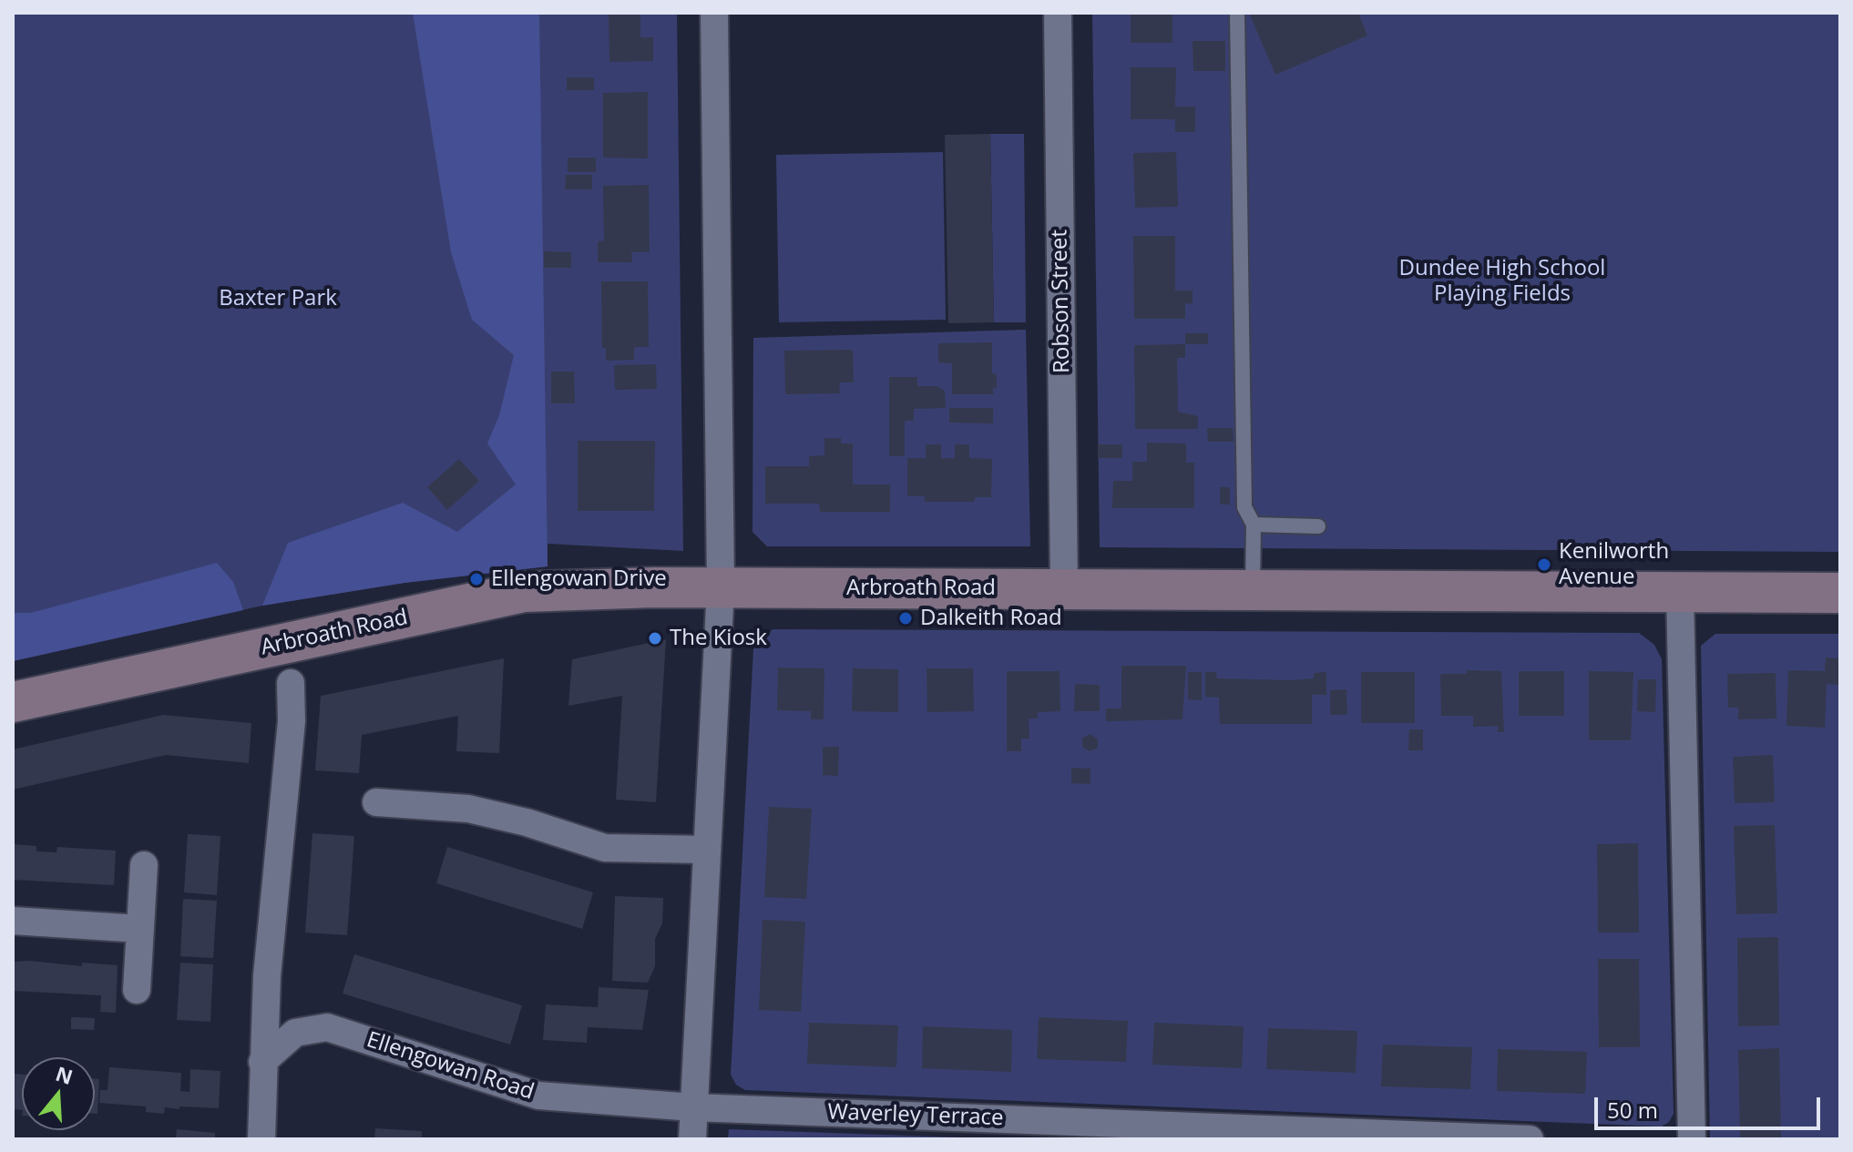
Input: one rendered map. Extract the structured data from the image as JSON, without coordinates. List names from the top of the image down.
{
  "streets": {
    "main road": ["Arbroath Road"],
    "street": ["Robson Street", "Ellengowan Road", "Waverley Terrace"]
  },
  "crossings": [
    ["Robson Street", "Arbroath Road"],
    ["Ellengowan Road", "Waverley Terrace"]
  ],
  "parks": ["Dundee High School Playing Fields", "Baxter Park"],
  "places": [
    "Kenilworth Avenue",
    "Ellengowan Drive",
    "Dalkeith Road",
    "The Kiosk"
  ],
  "scale_bar": "50 m",
  "north": "top"
}
